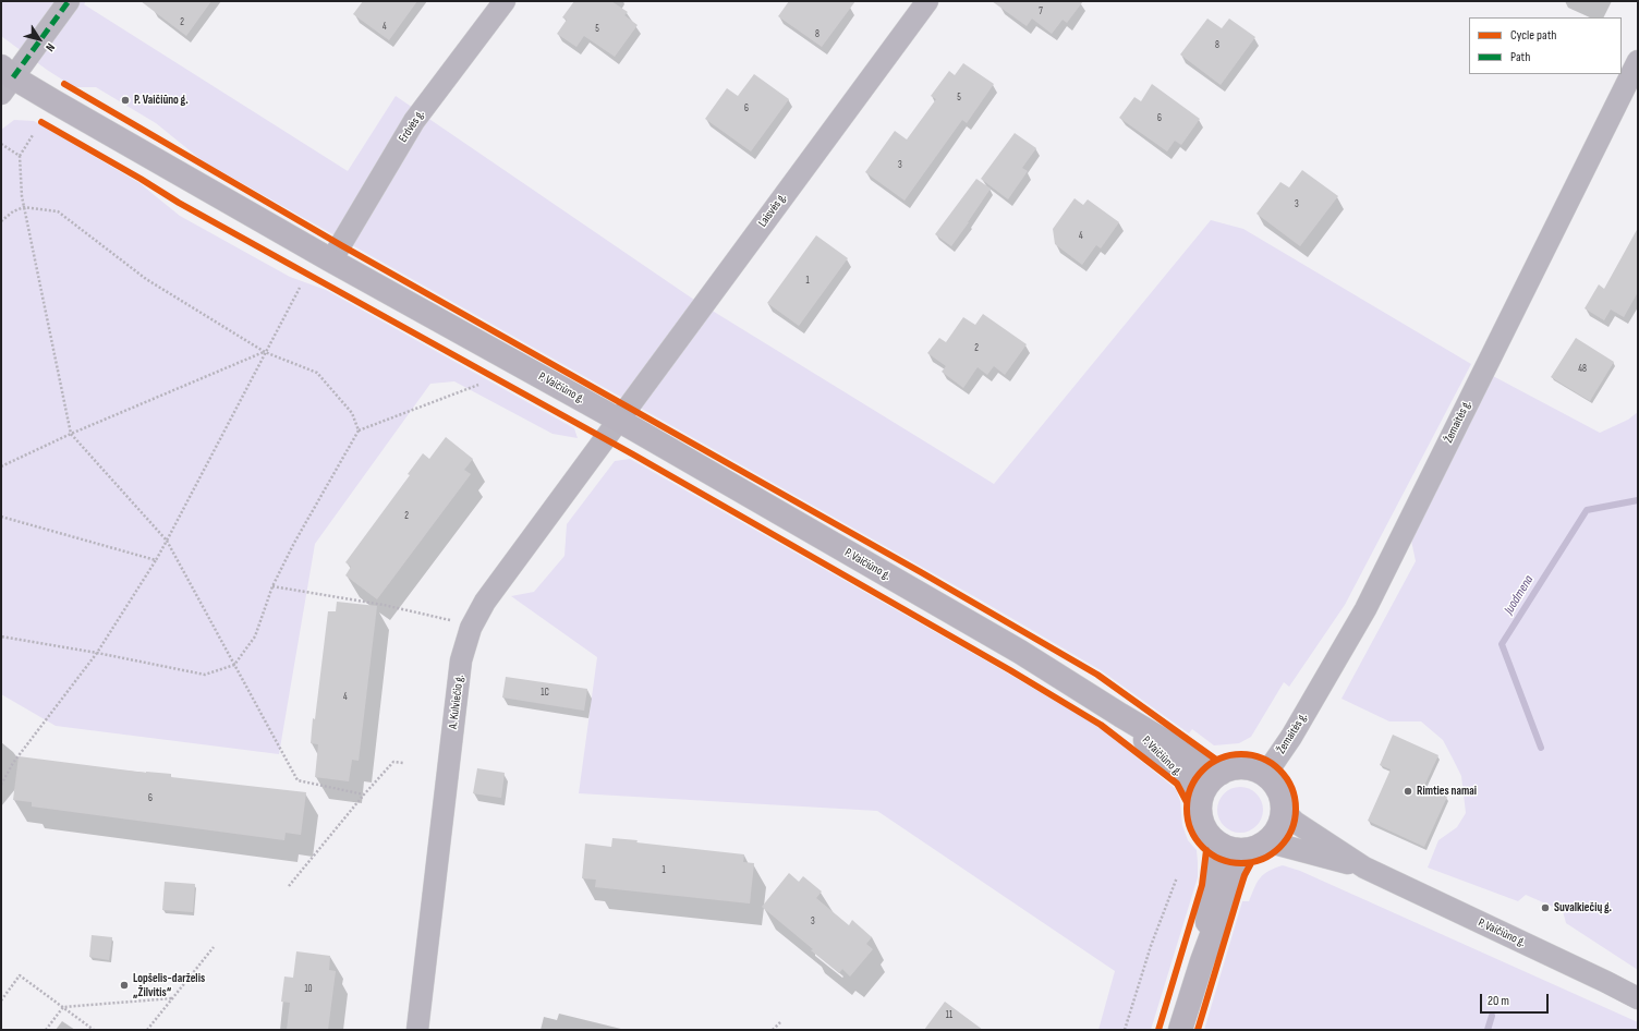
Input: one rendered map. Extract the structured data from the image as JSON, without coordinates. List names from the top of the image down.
{
  "streets": {
    "main road": ["P. Vaičiūno g."],
    "street": [
      "Erdvės g.",
      "Laisvės g.",
      "Žemaitės g.",
      "A. Kulviečio g."
    ]
  },
  "crossings": [
    ["Erdvės g.", "P. Vaičiūno g."],
    ["Laisvės g.", "P. Vaičiūno g."],
    ["Laisvės g.", "A. Kulviečio g."],
    ["P. Vaičiūno g.", "Žemaitės g."],
    ["P. Vaičiūno g.", "A. Kulviečio g."]
  ],
  "water": ["Juodmena"],
  "places": [
    "P. Vaičiūno g.",
    "Rimties namai",
    "Suvalkiečių g.",
    "Lopšelis-darželis „Žilvitis“"
  ],
  "house_numbers": [
    "7",
    "2",
    "4",
    "5",
    "8",
    "8",
    "5",
    "6",
    "6",
    "3",
    "3",
    "4",
    "1",
    "2",
    "48",
    "2",
    "1C",
    "4",
    "6",
    "1",
    "3",
    "10",
    "11"
  ],
  "legend": ["Cycle path", "Path"],
  "scale_bar": "20 m",
  "north": "bottom right"
}
